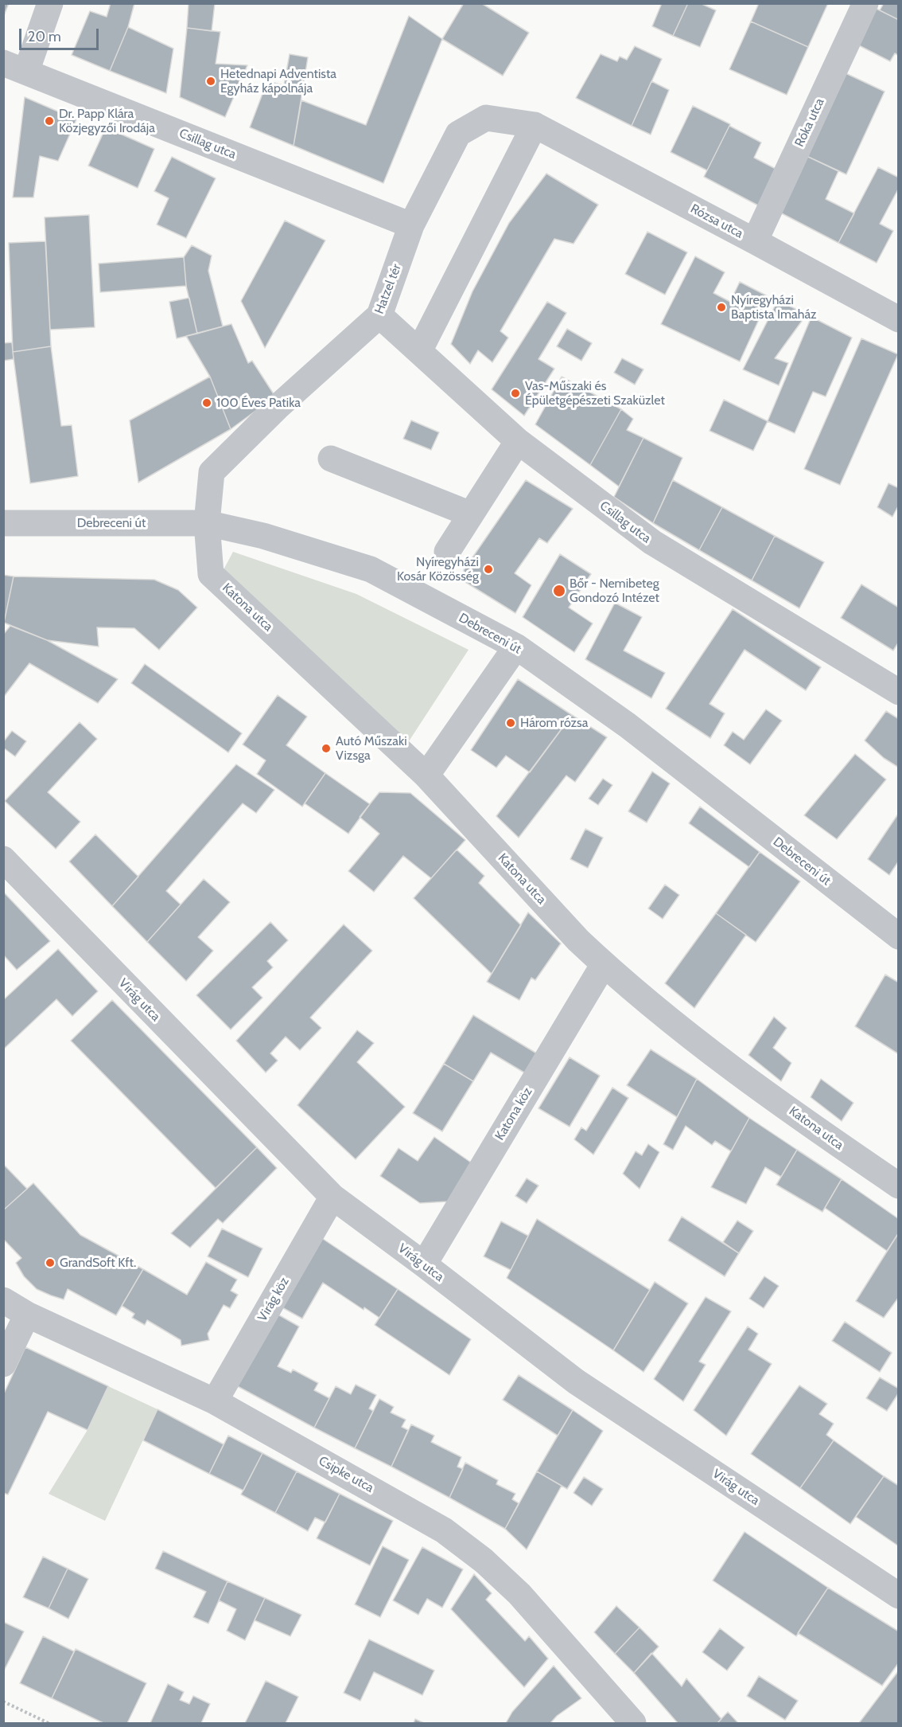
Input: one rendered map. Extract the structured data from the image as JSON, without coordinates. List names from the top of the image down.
{
  "streets": {
    "street": [
      "Róka utca",
      "Csillag utca",
      "Rózsa utca",
      "Hatzel tér",
      "Debreceni út",
      "Katona utca",
      "Virág utca",
      "Katona köz",
      "Virág köz",
      "Csipke utca"
    ]
  },
  "crossings": [
    ["Róka utca", "Rózsa utca"],
    ["Csillag utca", "Hatzel tér"],
    ["Rózsa utca", "Hatzel tér"],
    ["Hatzel tér", "Debreceni út"],
    ["Hatzel tér", "Katona utca"],
    ["Debreceni út", "Katona utca"],
    ["Katona utca", "Katona köz"],
    ["Virág utca", "Katona köz"],
    ["Virág utca", "Virág köz"],
    ["Virág köz", "Csipke utca"]
  ],
  "places": [
    "Hetednapi Adventista Egyház kápolnája",
    "Dr. Papp Klára Közjegyzői Irodája",
    "Nyíregyházi Baptista Imaház",
    "Vas-Műszaki és Épületgépészeti Szaküzlet",
    "100 Éves Patika",
    "Nyíregyházi Kosár Közösség",
    "Bőr - Nemibeteg Gondozó Intézet",
    "Három rózsa",
    "Autó Műszaki Vizsga",
    "GrandSoft Kft."
  ],
  "scale_bar": "20 m"
}
